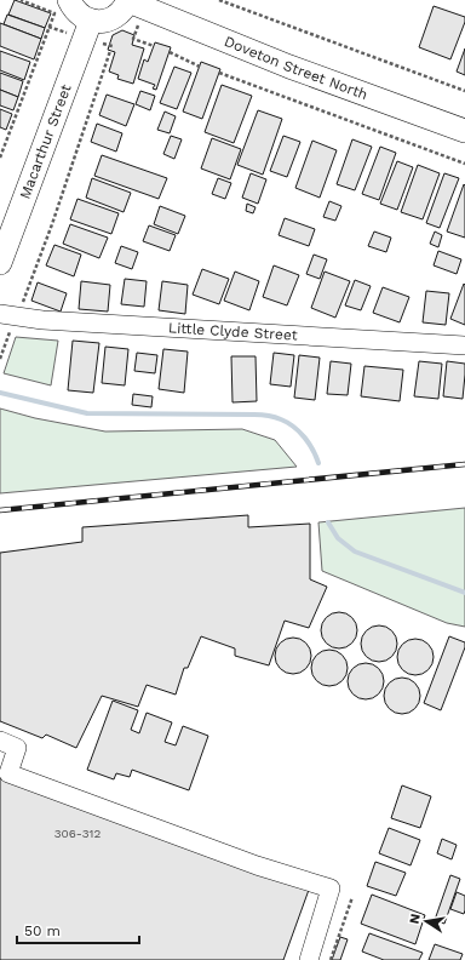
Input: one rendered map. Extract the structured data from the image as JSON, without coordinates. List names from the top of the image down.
{
  "streets": {
    "main road": ["Doveton Street North", "Macarthur Street"],
    "street": ["Little Clyde Street"]
  },
  "house_numbers": ["306-312"],
  "scale_bar": "50 m",
  "north": "left"
}
